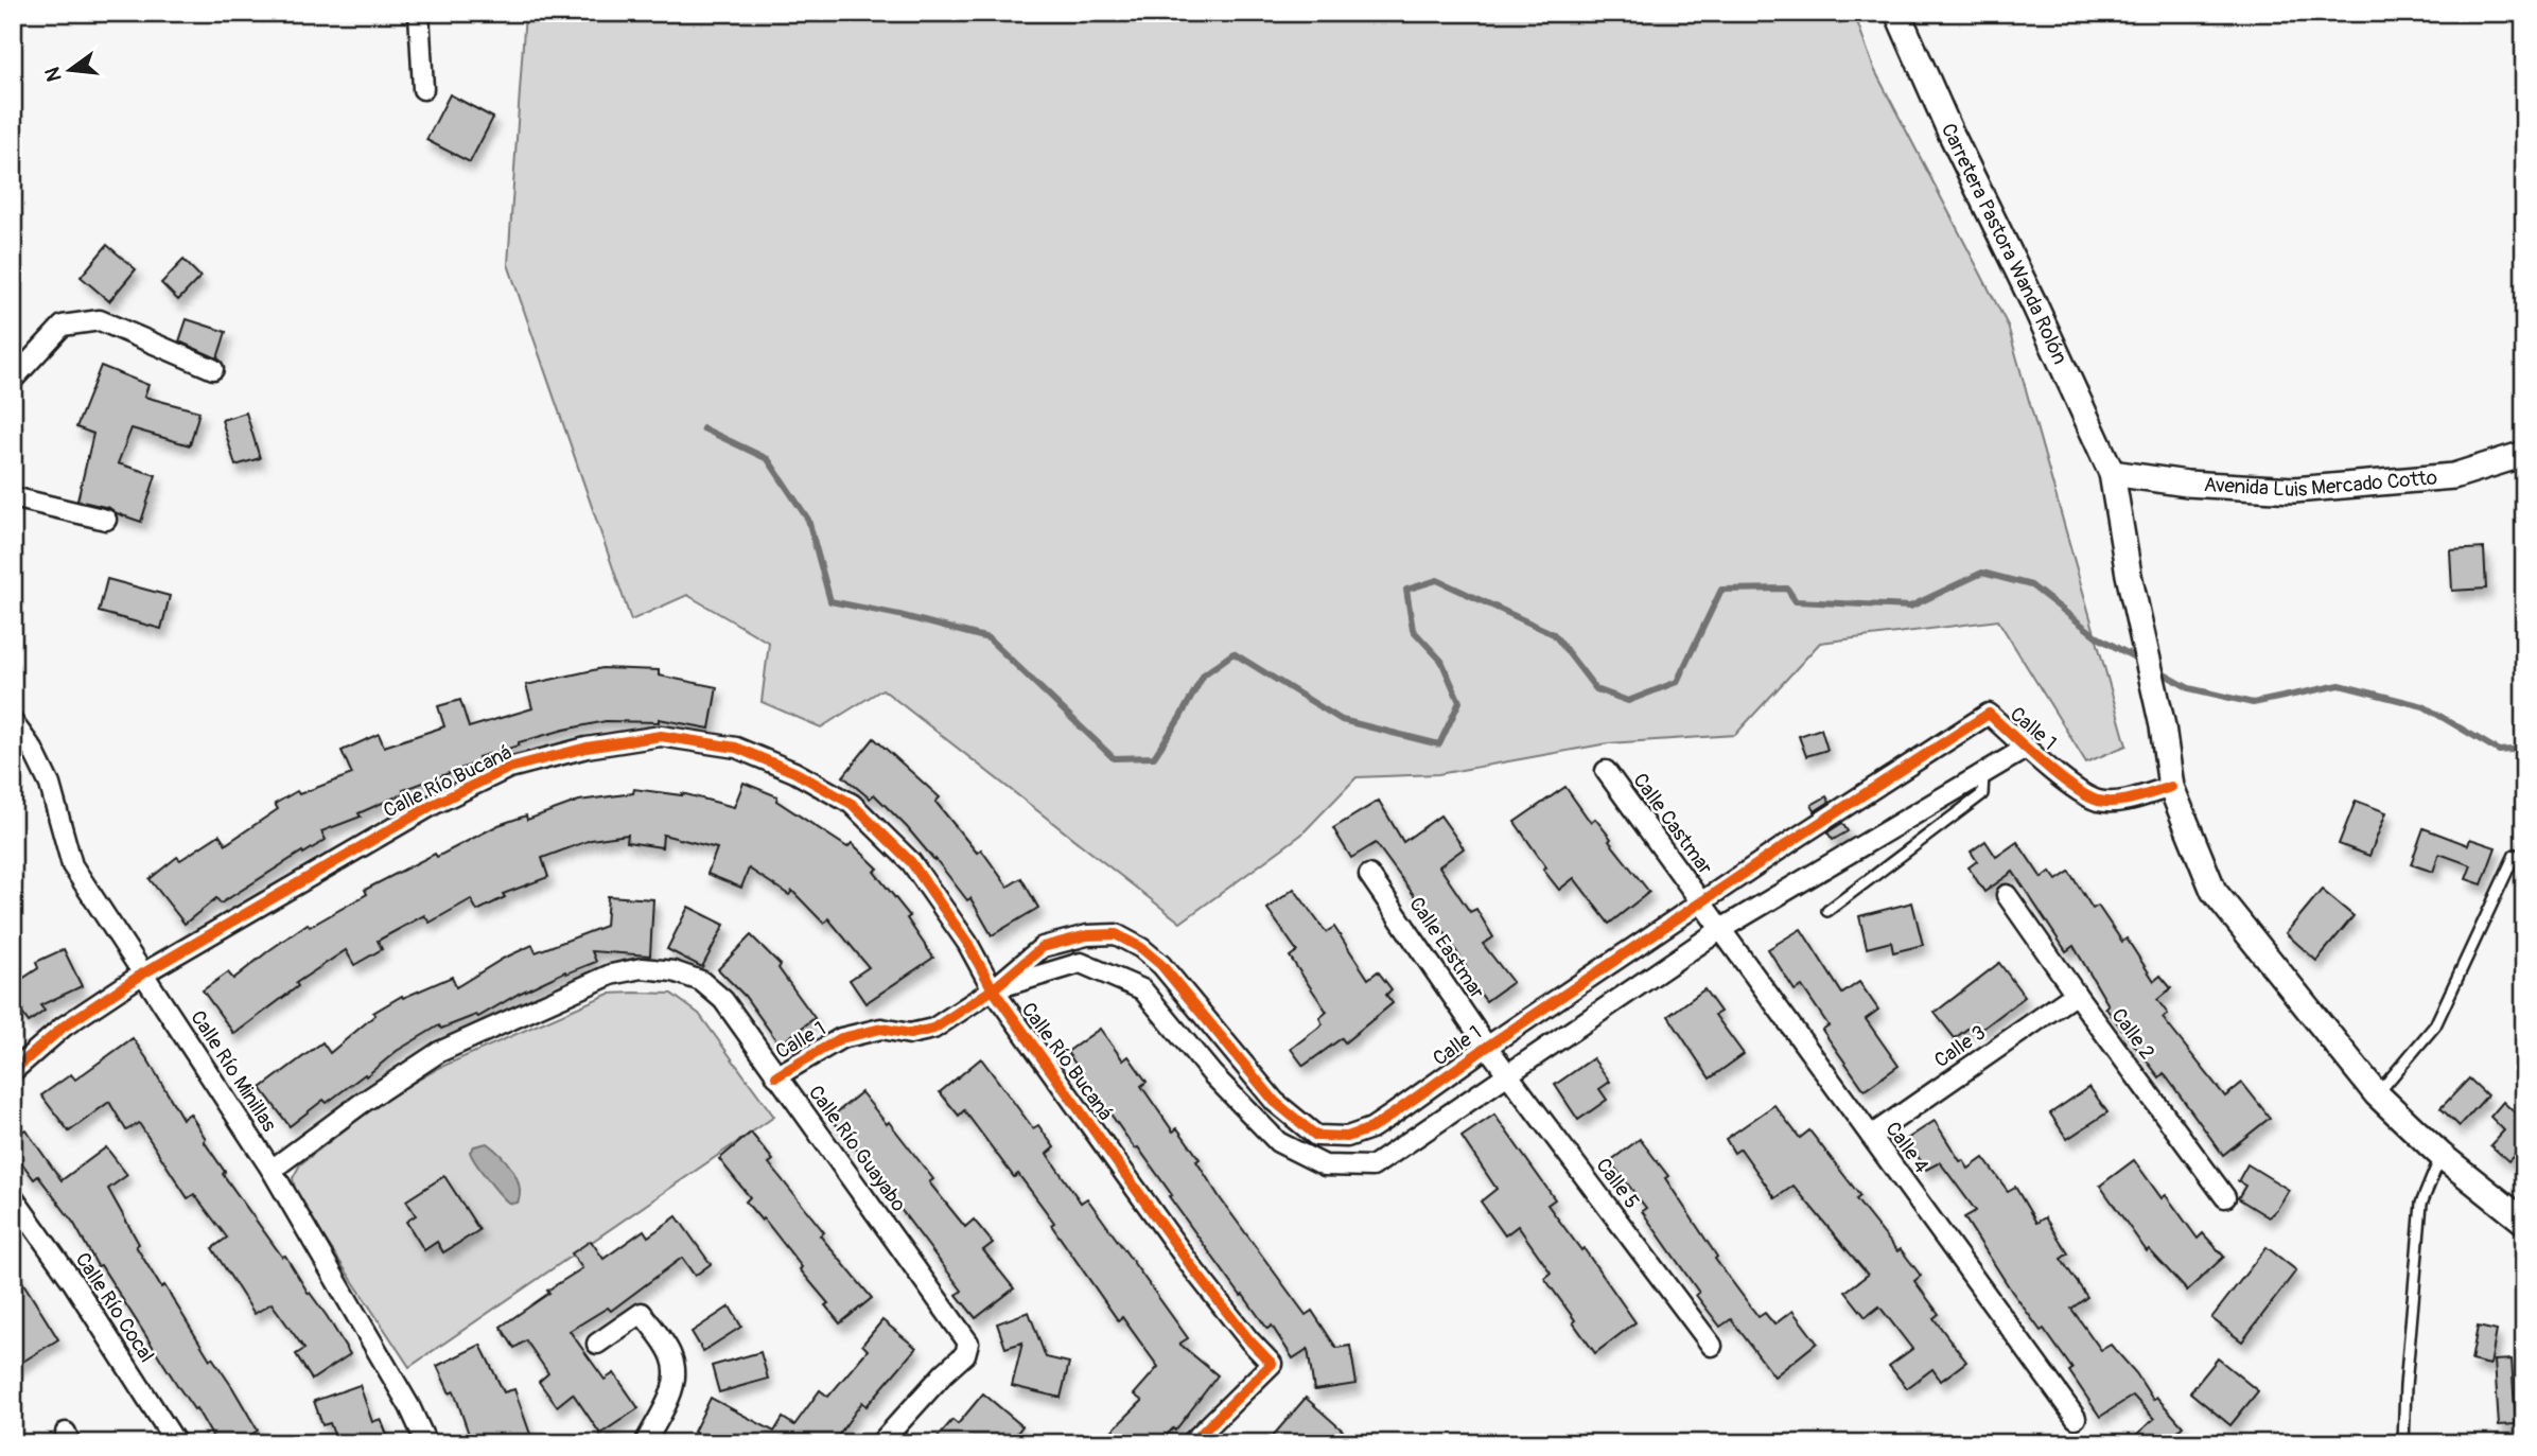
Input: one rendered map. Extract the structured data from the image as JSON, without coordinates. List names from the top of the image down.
{
  "streets": {
    "street": [
      "Carretera Pastora Wanda Rolón",
      "Avenida Luis Mercado Cotto",
      "Calle 1",
      "Calle Río Bucaná",
      "Calle Castmar",
      "Calle Eastmar",
      "Calle 2",
      "Calle 3",
      "Calle Río Minillas",
      "Calle 4",
      "Calle Río Guayabo",
      "Calle 5",
      "Calle Río Cocal"
    ]
  },
  "crossings": [
    ["Carretera Pastora Wanda Rolón", "Avenida Luis Mercado Cotto"],
    ["Carretera Pastora Wanda Rolón", "Calle 1"],
    ["Calle 1", "Calle Río Bucaná"],
    ["Calle 1", "Calle Castmar"],
    ["Calle 1", "Calle Eastmar"],
    ["Calle 1", "Calle 4"],
    ["Calle 1", "Calle Río Guayabo"],
    ["Calle 1", "Calle 5"],
    ["Calle Río Bucaná", "Calle Río Minillas"],
    ["Calle Castmar", "Calle 4"],
    ["Calle Eastmar", "Calle 5"],
    ["Calle 2", "Calle 3"],
    ["Calle 3", "Calle 4"],
    ["Calle Río Minillas", "Calle Río Guayabo"]
  ],
  "north": "left"
}
